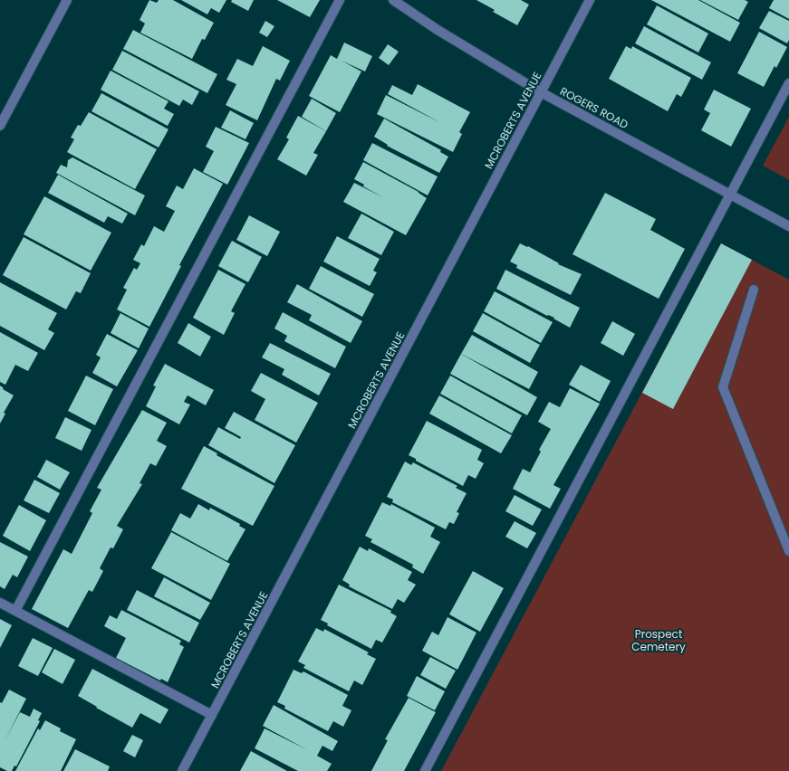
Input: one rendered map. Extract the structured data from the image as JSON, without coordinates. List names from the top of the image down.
{
  "streets": {
    "street": ["ROGERS ROAD", "MCROBERTS AVENUE"]
  },
  "crossings": [
    ["ROGERS ROAD", "MCROBERTS AVENUE"]
  ],
  "parks": ["Prospect Cemetery"]
}
